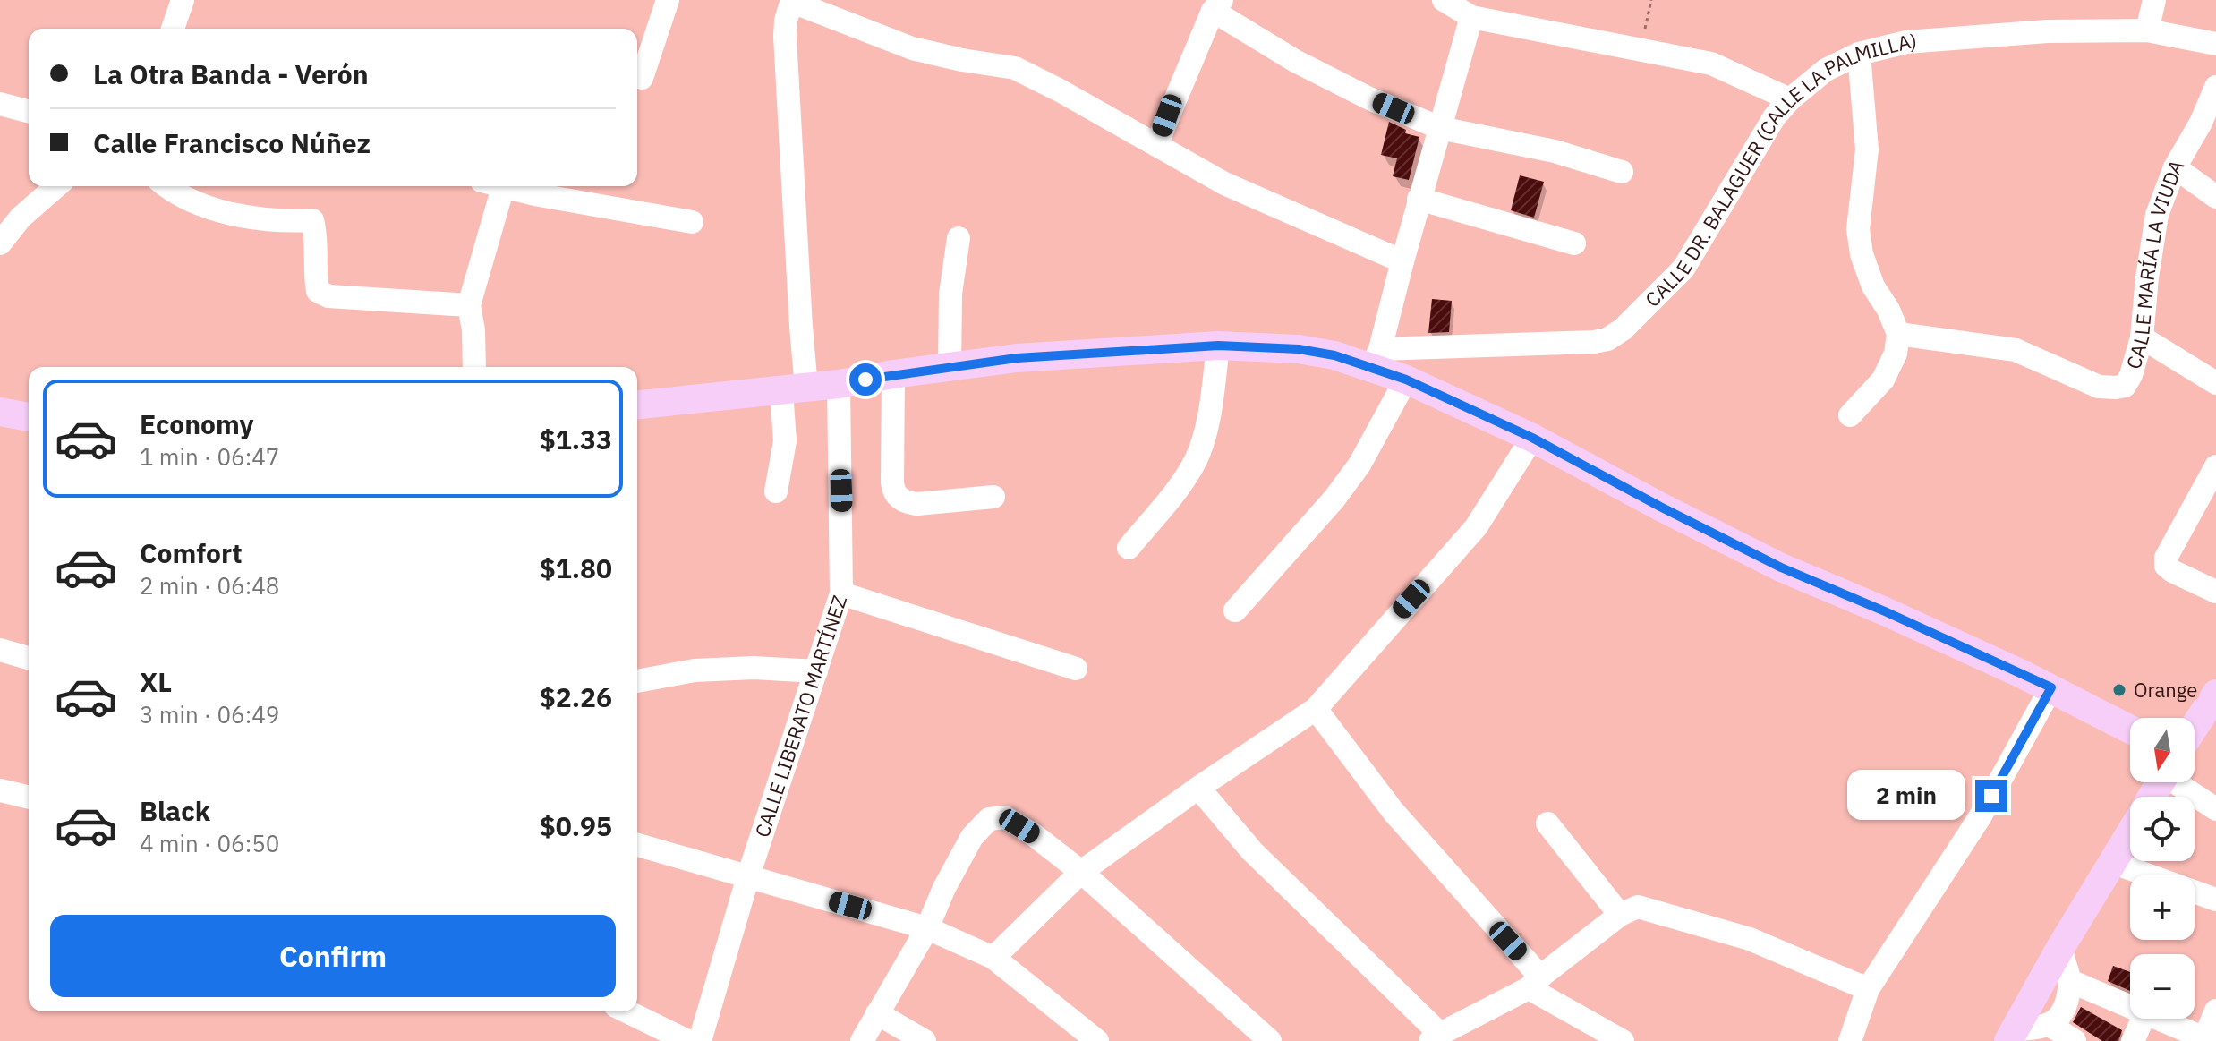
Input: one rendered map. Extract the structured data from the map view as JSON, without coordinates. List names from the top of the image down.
{
  "streets": {
    "street": ["CALLE DR. BALAGUER (CALLE LA PALMILLA)", "CALLE MARÍA LA VIUDA", "CALLE LIBERATO MARTÍNEZ"]
  },
  "places": ["Orange"],
  "north": "bottom",
  "page": {
    "banner": ["La Otra Banda - Verón", "Calle Francisco Núñez"],
    "list": [
      {
        "name": "Economy",
        "note": "1 min · 06:47",
        "value": "$1.33"
      },
      {
        "name": "Comfort",
        "note": "2 min · 06:48",
        "value": "$1.80"
      },
      {
        "name": "XL",
        "note": "3 min · 06:49",
        "value": "$2.26"
      },
      {
        "name": "Black",
        "note": "4 min · 06:50",
        "value": "$0.95"
      }
    ],
    "map_buttons": ["+", "−"],
    "bubble": "2 min",
    "buttons": "Confirm"
  }
}
